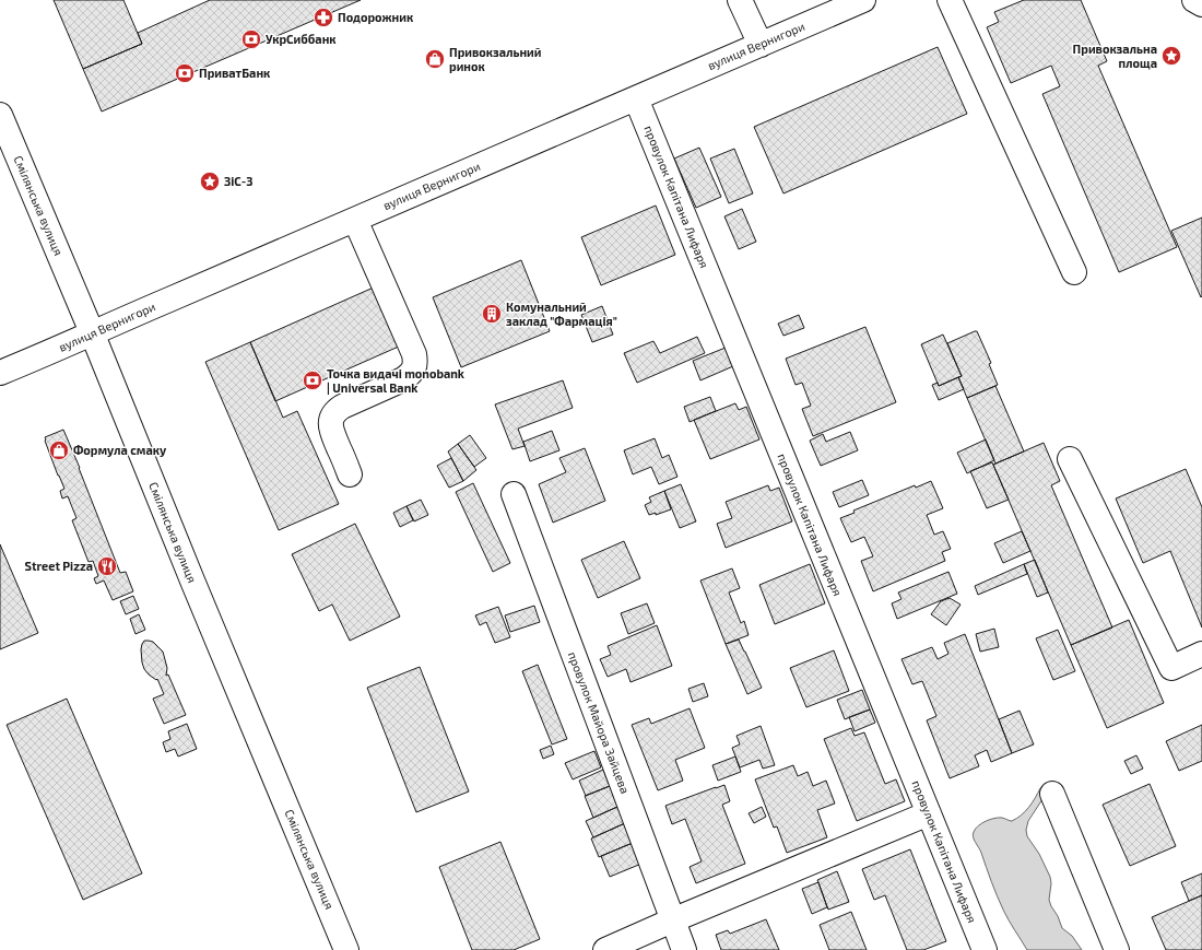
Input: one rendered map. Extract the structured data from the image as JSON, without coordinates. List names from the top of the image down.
{
  "streets": {
    "street": [
      "вулиця Вернигори",
      "провулок Капітана Лифаря",
      "Смілянська вулиця",
      "провулок Майора Зайцева"
    ]
  },
  "crossings": [
    ["вулиця Вернигори", "провулок Капітана Лифаря"],
    ["вулиця Вернигори", "Смілянська вулиця"]
  ],
  "places": {
    "pharmacy": ["Подорожник"],
    "bank": ["УкрСиббанк", "ПриватБанк", "Точка видачі monobank | Universal Bank"],
    "place": ["Привокзальна площа", "ЗіС-3"],
    "shop": ["Привокзальний ринок", "Формула смаку"],
    "building": ["Комунальний заклад \"Фармація\""],
    "restaurant": ["Street Pizza"]
  }
}
